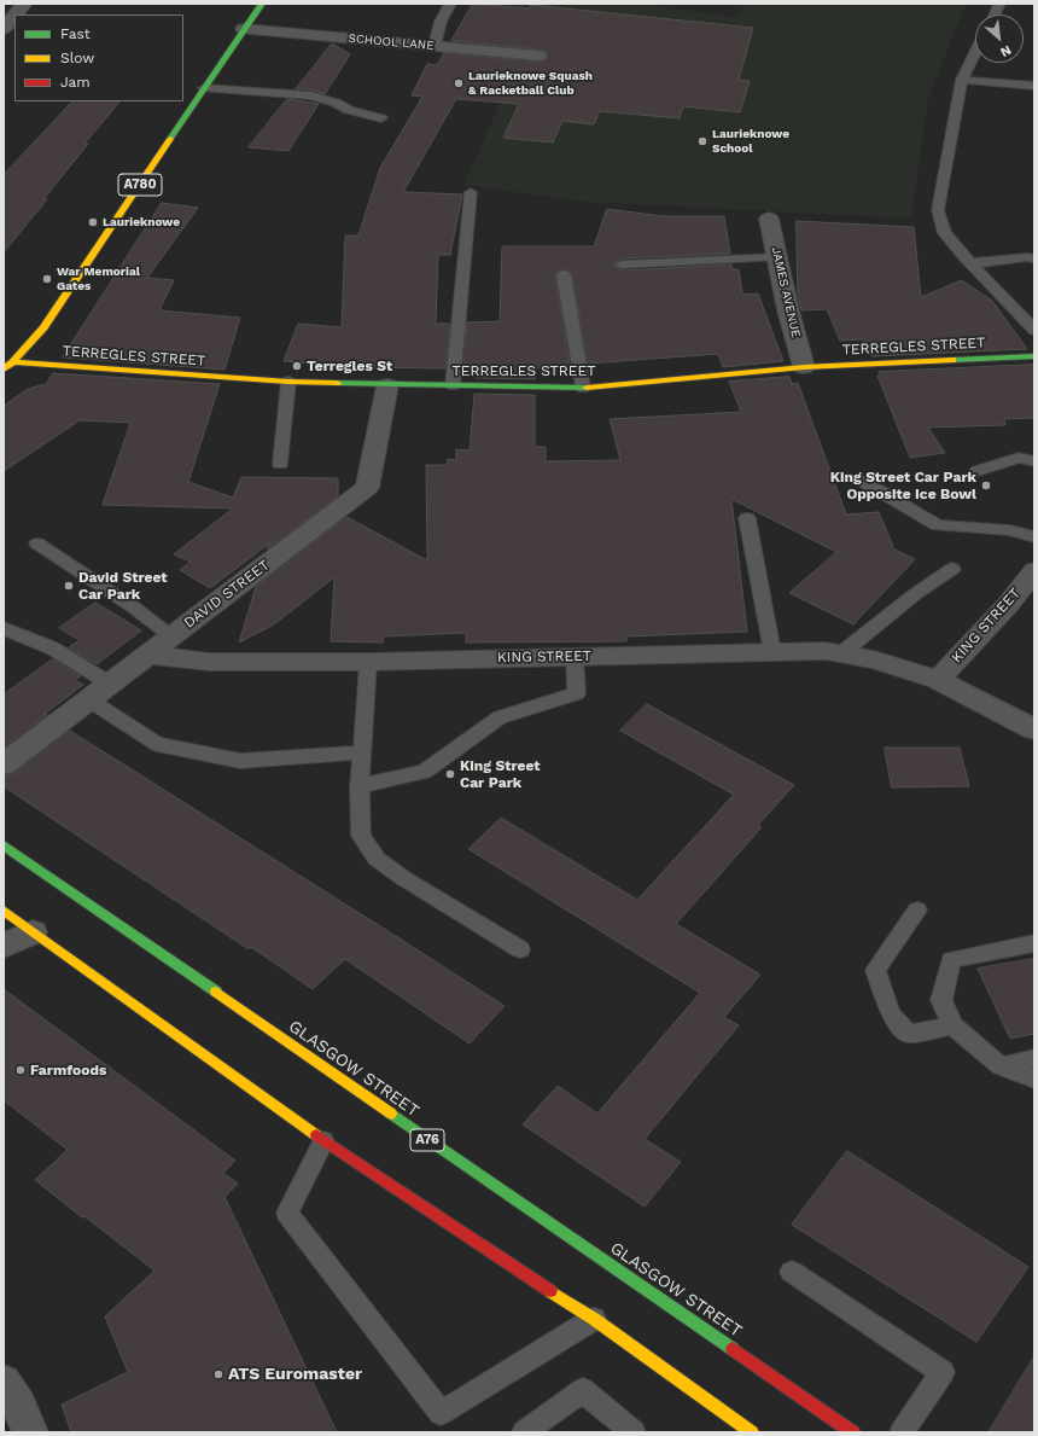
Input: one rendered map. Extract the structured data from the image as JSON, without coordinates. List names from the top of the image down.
{
  "streets": {
    "main road": [
      "A780",
      "TERREGLES STREET",
      "GLASGOW STREET",
      "A76"
    ],
    "street": [
      "SCHOOL LANE",
      "JAMES AVENUE",
      "DAVID STREET",
      "KING STREET"
    ]
  },
  "crossings": [
    ["SCHOOL LANE", "A780"],
    ["A780", "TERREGLES STREET"],
    ["JAMES AVENUE", "TERREGLES STREET"],
    ["TERREGLES STREET", "DAVID STREET"],
    ["DAVID STREET", "KING STREET"]
  ],
  "places": [
    "Laurieknowe Squash & Racketball Club",
    "Laurieknowe School",
    "Laurieknowe",
    "War Memorial Gates",
    "Terregles St",
    "King Street Car Park Opposite Ice Bowl",
    "David Street Car Park",
    "King Street Car Park",
    "Farmfoods",
    "ATS Euromaster"
  ],
  "legend": ["Fast", "Slow", "Jam"],
  "north": "bottom right"
}
